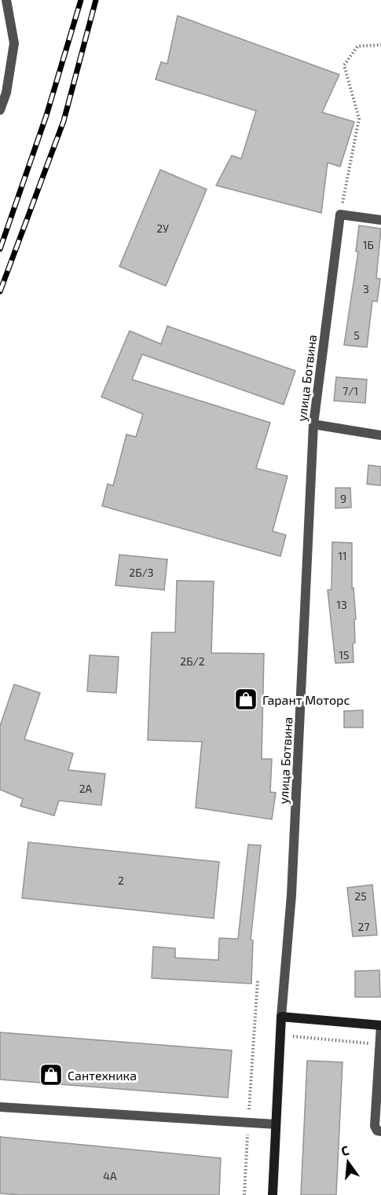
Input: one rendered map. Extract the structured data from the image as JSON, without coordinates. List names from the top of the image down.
{
  "streets": {
    "street": ["улица Ботвина"]
  },
  "places": {
    "shop": ["Гарант Моторс", "Сантехника"]
  },
  "house_numbers": [
    "2У",
    "1Б",
    "3",
    "5",
    "7/1",
    "9",
    "11",
    "2Б/3",
    "13",
    "15",
    "2Б/2",
    "2А",
    "2",
    "25",
    "27",
    "4А"
  ],
  "north": "top"
}
